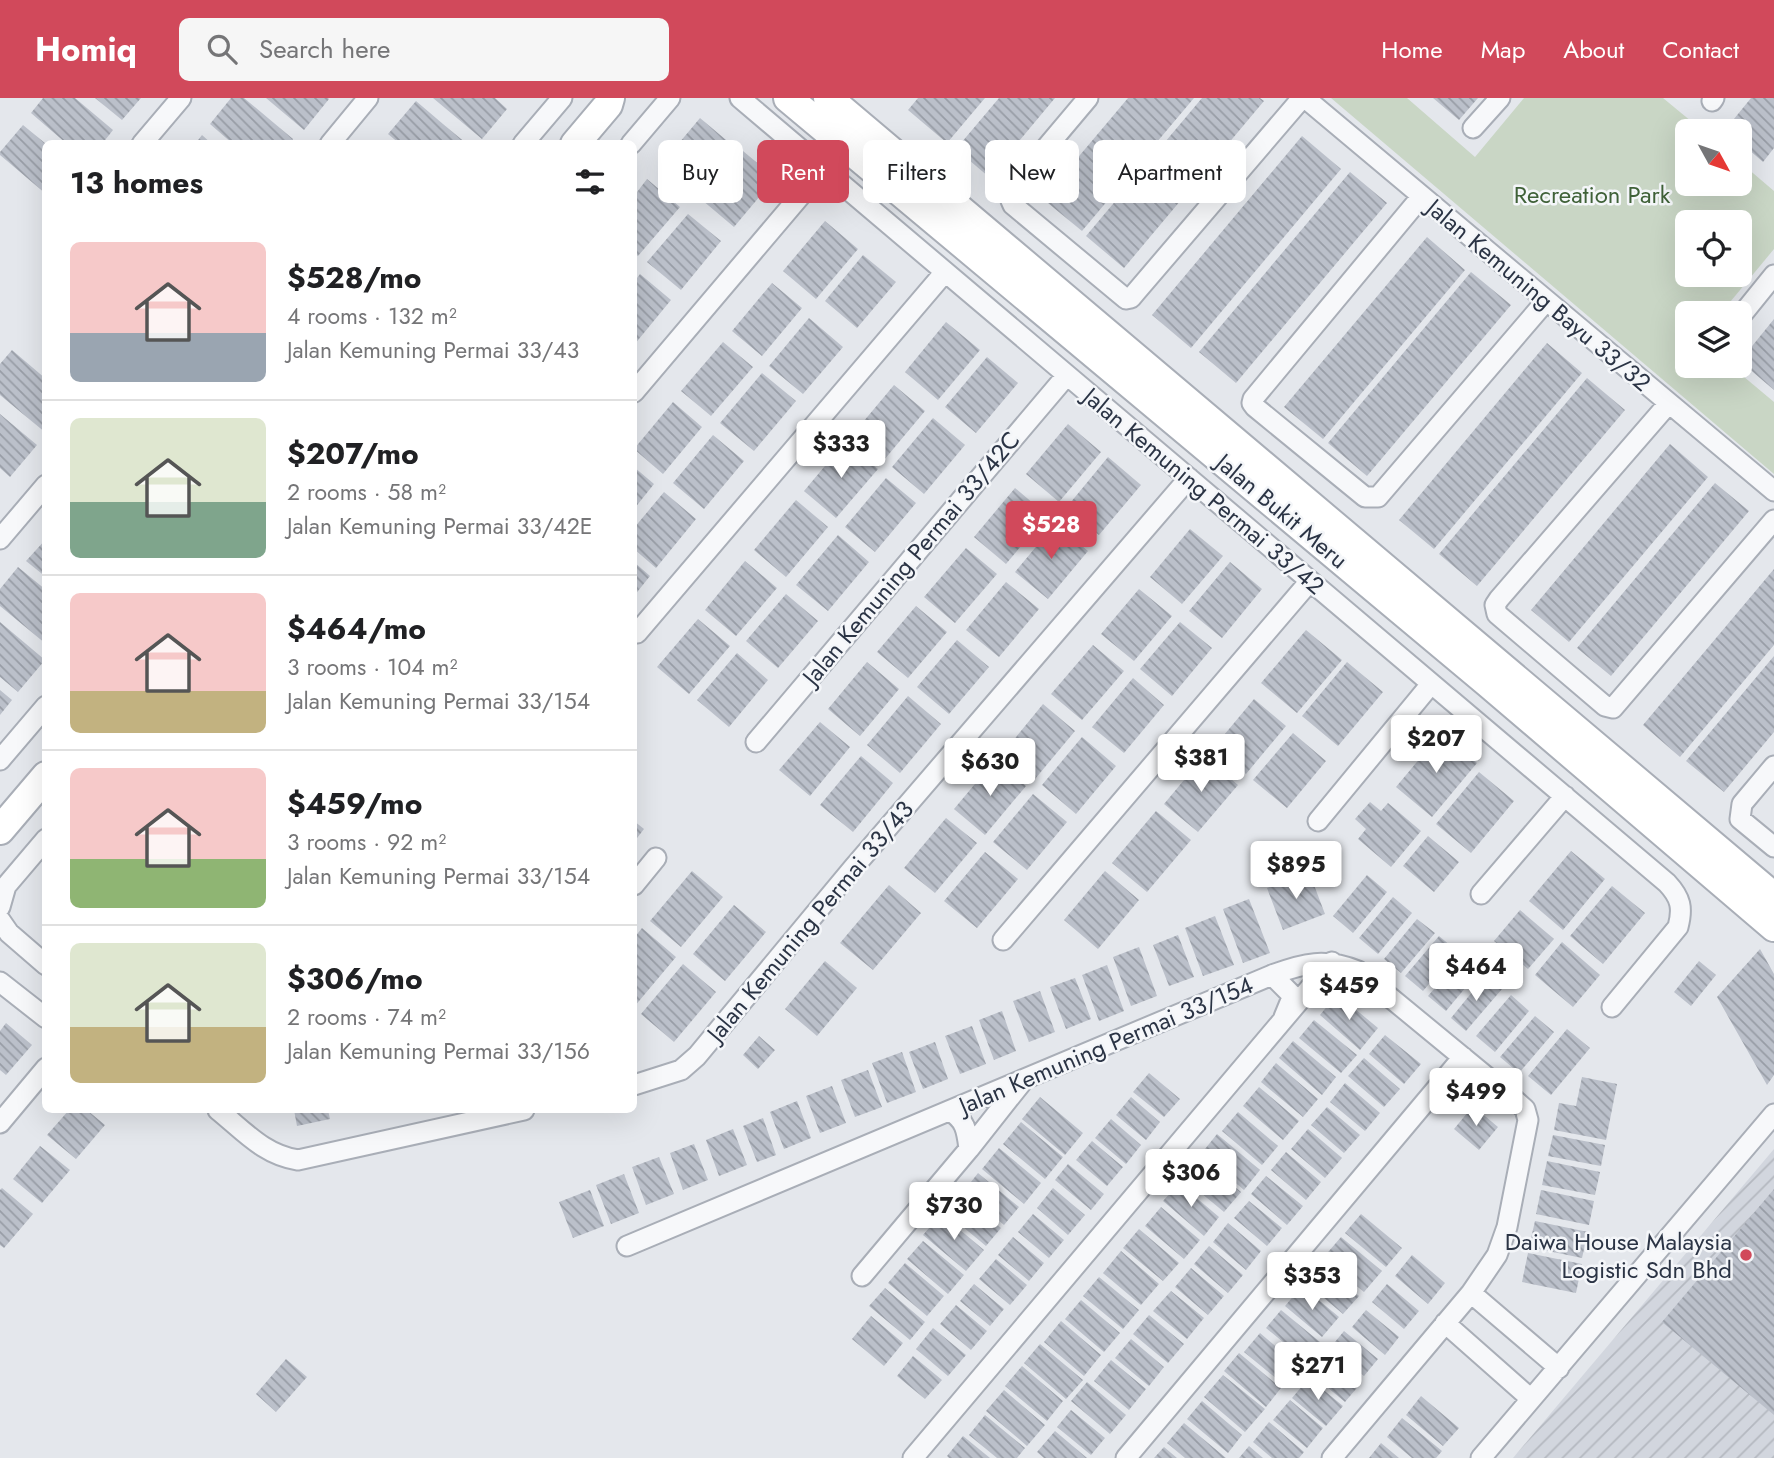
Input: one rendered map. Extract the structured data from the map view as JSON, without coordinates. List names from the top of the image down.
{
  "streets": {
    "main road": ["Jalan Bukit Meru"],
    "street": [
      "Jalan Kemuning Bayu 33/32",
      "Jalan Kemuning Permai 33/42",
      "Jalan Kemuning Permai 33/42C",
      "Jalan Kemuning Permai 33/43",
      "Jalan Kemuning Permai 33/154"
    ]
  },
  "crossings": [
    ["Jalan Kemuning Permai 33/42", "Jalan Kemuning Permai 33/42C"],
    ["Jalan Kemuning Permai 33/42", "Jalan Kemuning Permai 33/43"]
  ],
  "parks": ["Recreation Park"],
  "places": ["Daiwa House Malaysia Logistic Sdn Bhd"],
  "north": "bottom right",
  "page": {
    "header": "Homiq",
    "search": "Search here",
    "nav": [
      "Home",
      "Map",
      "About",
      "Contact"
    ],
    "chip": [
      "Buy",
      "Rent",
      "Filters",
      "New",
      "Apartment"
    ],
    "heading": "13 homes",
    "list": [
      {
        "name": "$528/mo",
        "note": "4 rooms · 132 m² · Jalan Kemuning Permai 33/43"
      },
      {
        "name": "$207/mo",
        "note": "2 rooms · 58 m² · Jalan Kemuning Permai 33/42E"
      },
      {
        "name": "$464/mo",
        "note": "3 rooms · 104 m² · Jalan Kemuning Permai 33/154"
      },
      {
        "name": "$459/mo",
        "note": "3 rooms · 92 m² · Jalan Kemuning Permai 33/154"
      },
      {
        "name": "$306/mo",
        "note": "2 rooms · 74 m² · Jalan Kemuning Permai 33/156"
      }
    ],
    "price": [
      "$333",
      "$528",
      "$207",
      "$381",
      "$630",
      "$895",
      "$464",
      "$459",
      "$499",
      "$306",
      "$730",
      "$353",
      "$271"
    ]
  }
}
